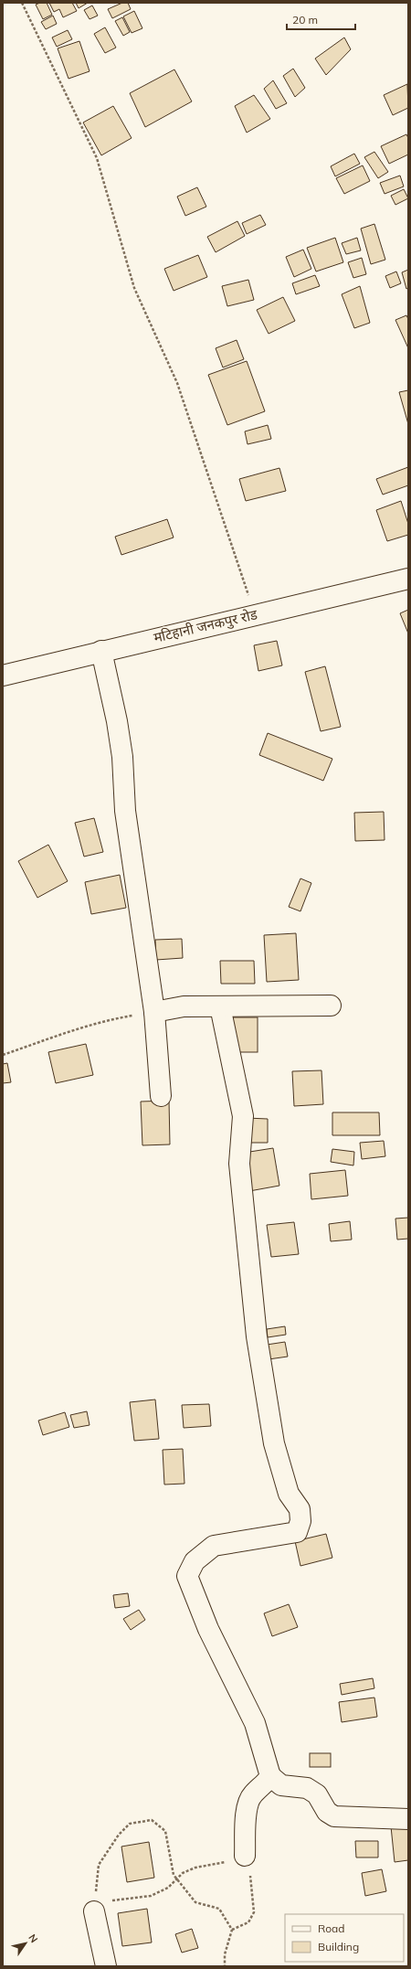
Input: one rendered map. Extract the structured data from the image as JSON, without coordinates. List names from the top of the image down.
{
  "streets": {
    "street": ["मटिहानी जनकपुर रोड"]
  },
  "legend": ["Road", "Building"],
  "scale_bar": "20 m",
  "north": "top right"
}
